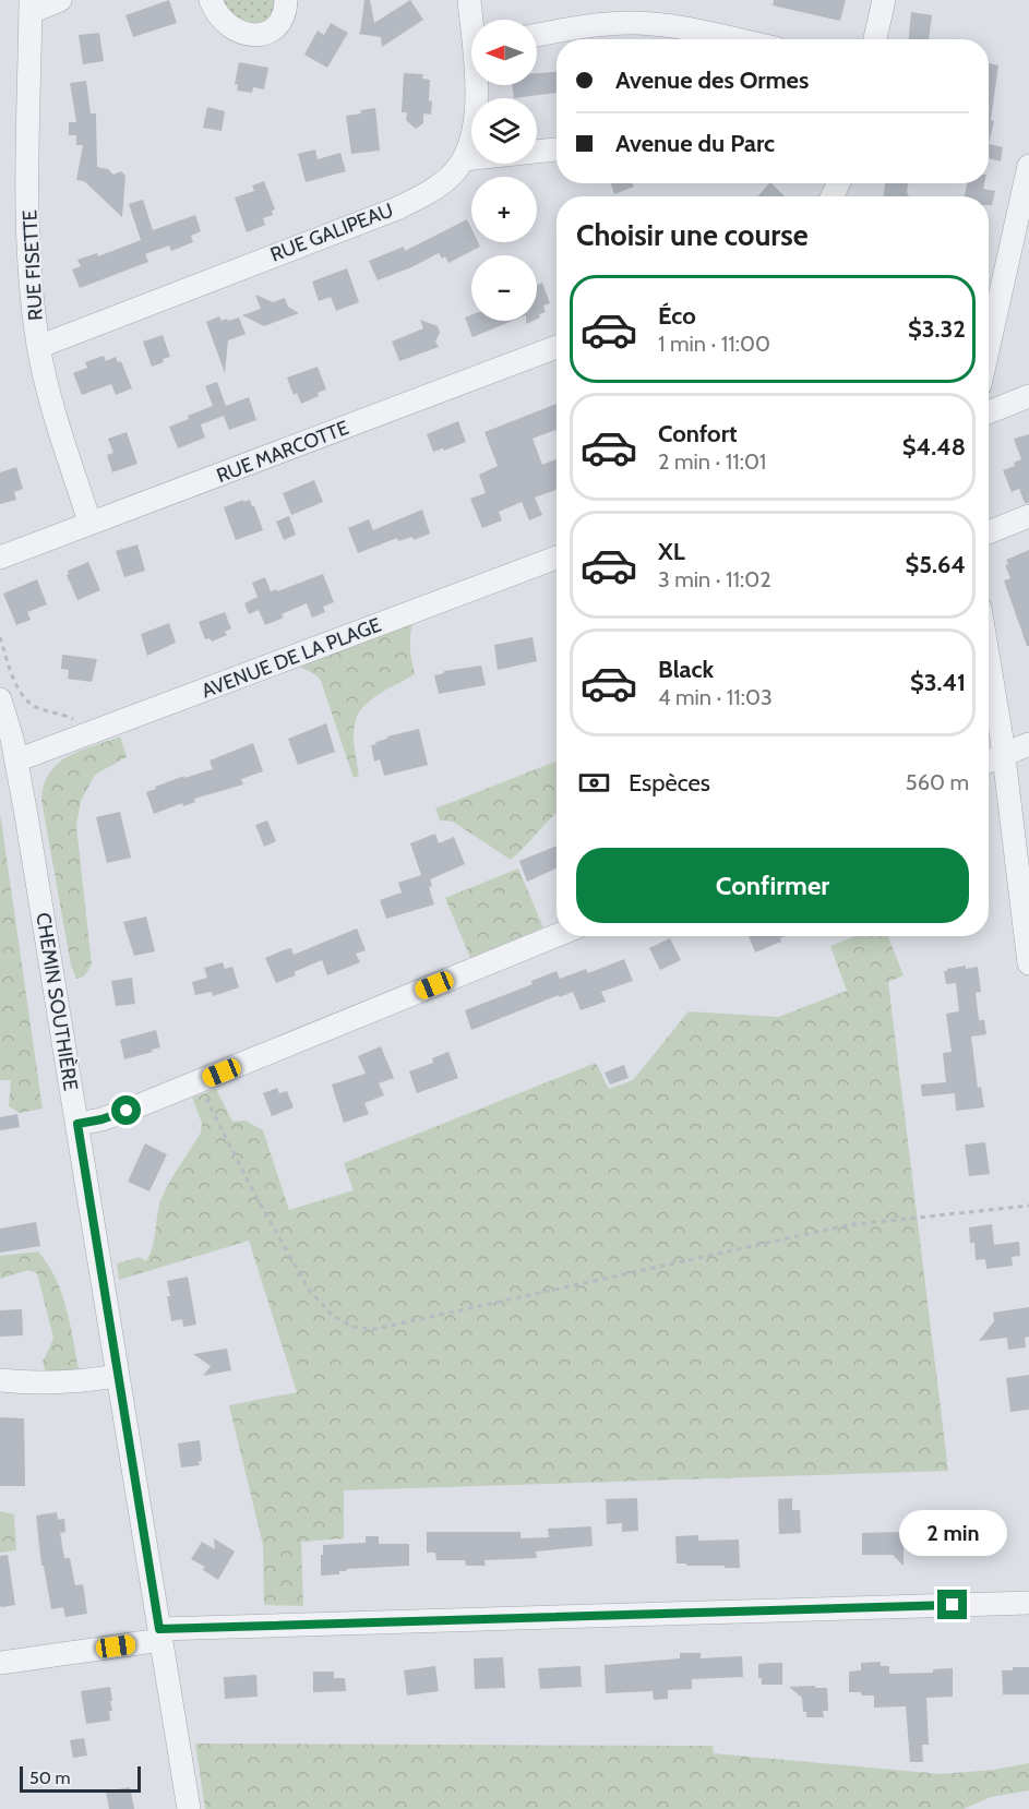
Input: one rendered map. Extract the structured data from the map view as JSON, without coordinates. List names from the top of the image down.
{
  "streets": {
    "street": [
      "RUE GALIPEAU",
      "RUE FISETTE",
      "RUE MARCOTTE",
      "AVENUE DE LA PLAGE",
      "CHEMIN SOUTHIÈRE"
    ]
  },
  "crossings": [
    ["RUE GALIPEAU", "RUE FISETTE"],
    ["RUE FISETTE", "RUE MARCOTTE"],
    ["AVENUE DE LA PLAGE", "CHEMIN SOUTHIÈRE"]
  ],
  "scale_bar": "50 m",
  "north": "left",
  "page": {
    "map_buttons": ["+", "−"],
    "banner": ["Avenue des Ormes", "Avenue du Parc"],
    "heading": "Choisir une course",
    "list": [
      {
        "name": "Éco",
        "note": "1 min · 11:00",
        "value": "$3.32"
      },
      {
        "name": "Confort",
        "note": "2 min · 11:01",
        "value": "$4.48"
      },
      {
        "name": "XL",
        "note": "3 min · 11:02",
        "value": "$5.64"
      },
      {
        "name": "Black",
        "note": "4 min · 11:03",
        "value": "$3.41"
      }
    ],
    "pay": ["Espèces", "560 m"],
    "buttons": "Confirmer",
    "bubble": "2 min",
    "scale": "50 m"
  }
}
